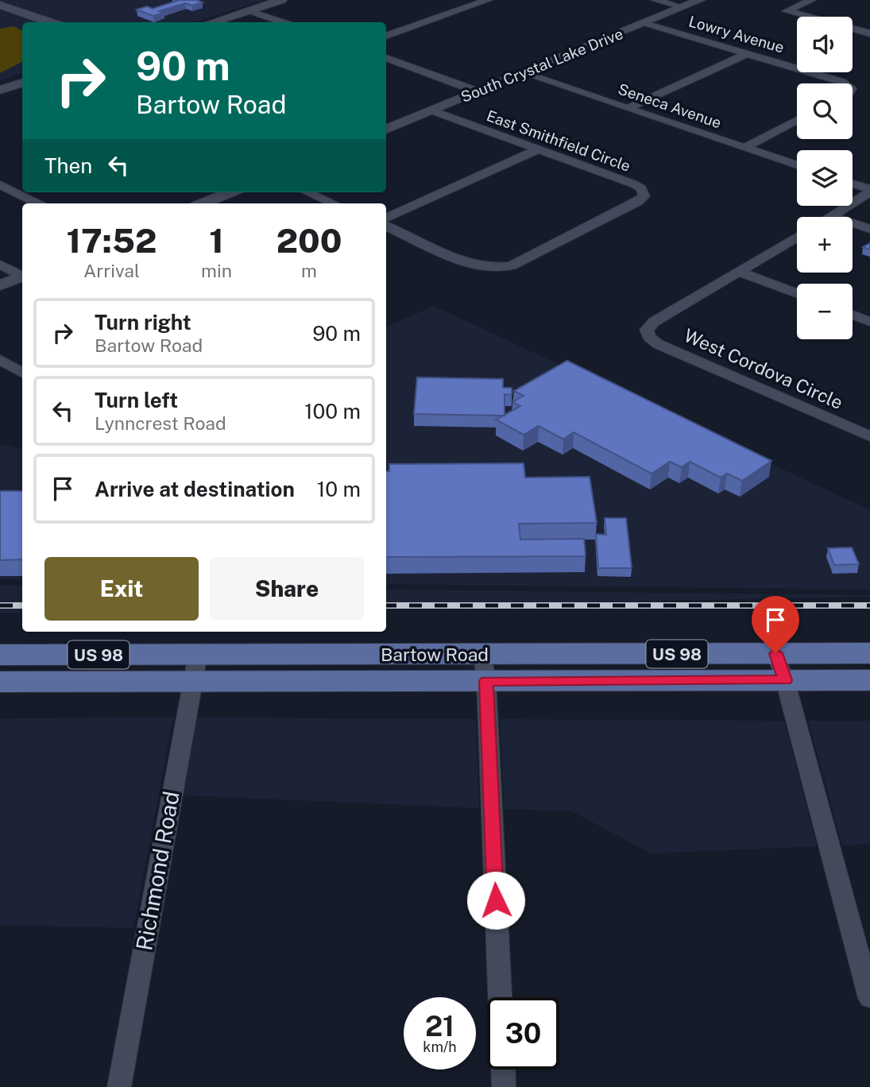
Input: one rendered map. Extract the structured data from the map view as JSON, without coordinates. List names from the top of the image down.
{
  "streets": {
    "main road": ["Bartow Road", "US 98"],
    "street": [
      "Lowry Avenue",
      "South Crystal Lake Drive",
      "Seneca Avenue",
      "East Smithfield Circle",
      "West Cordova Circle",
      "Richmond Road"
    ]
  },
  "crossings": [
    ["Lowry Avenue", "South Crystal Lake Drive"],
    ["South Crystal Lake Drive", "Seneca Avenue"],
    ["South Crystal Lake Drive", "East Smithfield Circle"],
    ["Bartow Road", "Richmond Road"]
  ],
  "page": {
    "map_buttons": ["+", "−"],
    "turn": ["90 m", "Bartow Road"],
    "then": "Then",
    "eta": [
      "17:52",
      "Arrival",
      "1",
      "min",
      "200",
      "m"
    ],
    "list": [
      {
        "name": "Turn right",
        "note": "Bartow Road",
        "value": "90 m"
      },
      {
        "name": "Turn left",
        "note": "Lynncrest Road",
        "value": "100 m"
      },
      {
        "name": "Arrive at destination",
        "value": "10 m"
      }
    ],
    "buttons": ["Exit", "Share"],
    "speed": "21 km/h",
    "limit": "30"
  }
}
